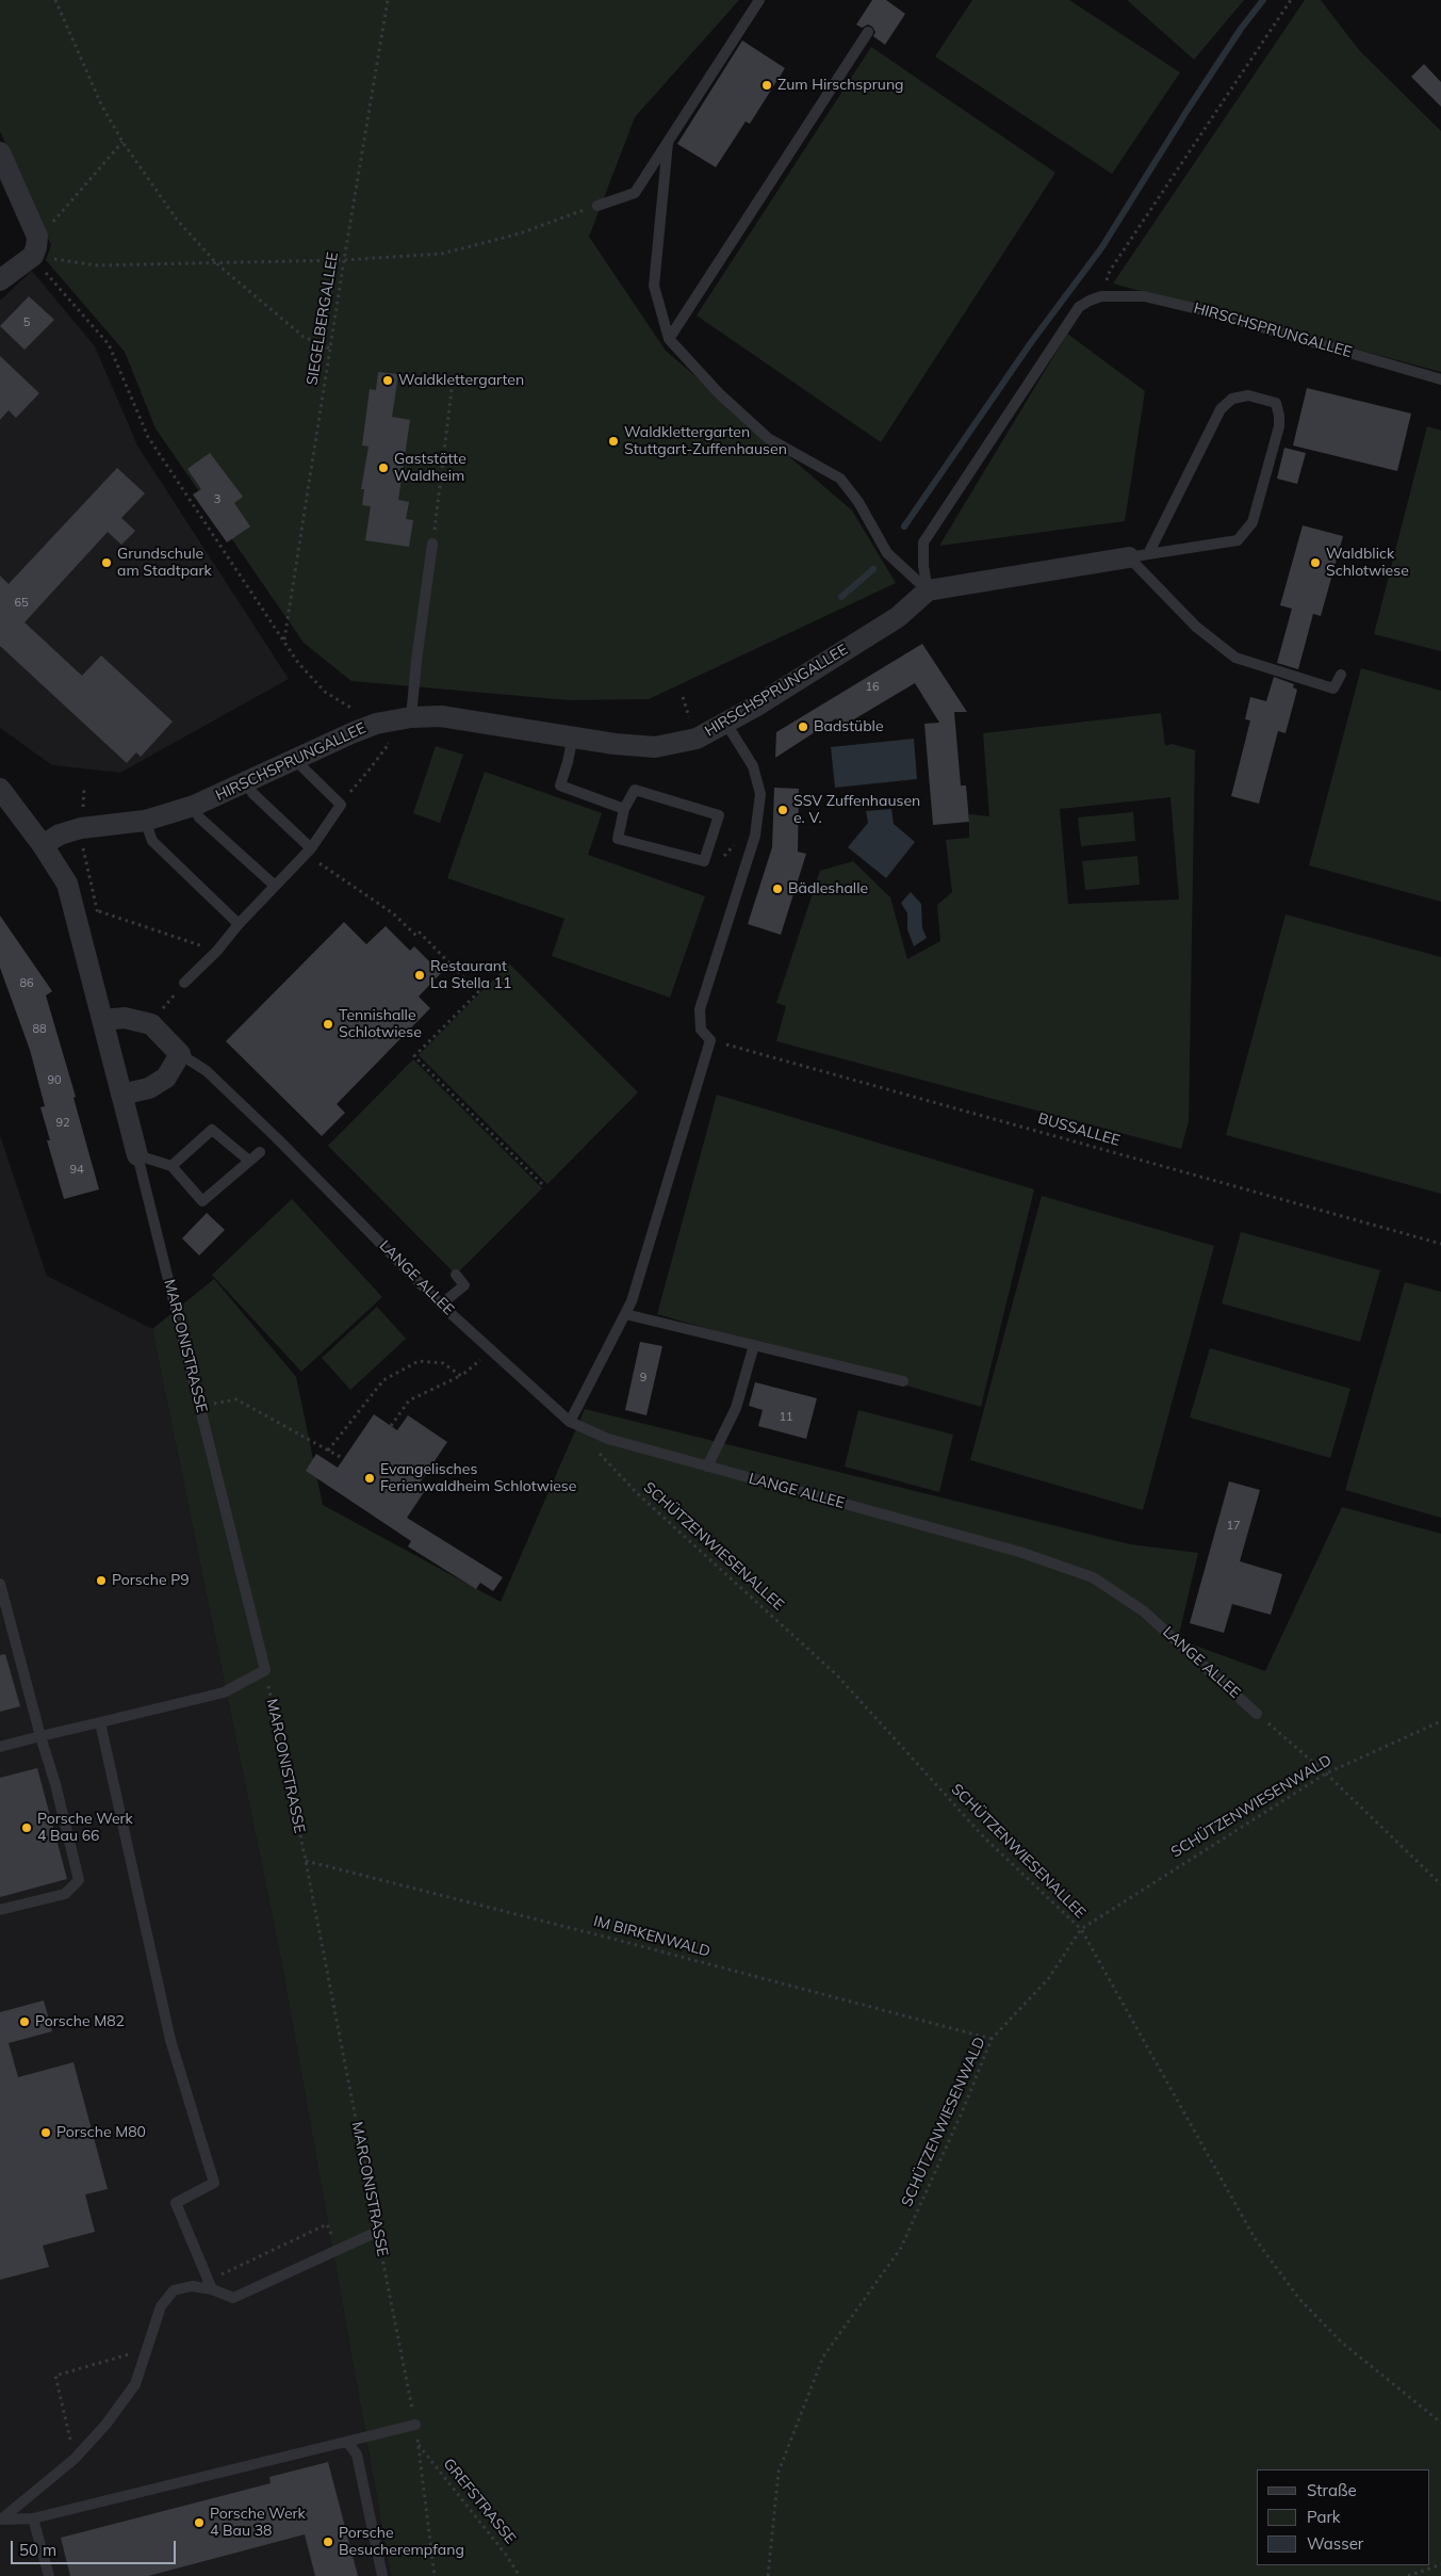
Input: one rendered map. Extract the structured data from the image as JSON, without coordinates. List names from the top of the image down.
{
  "streets": {
    "street": ["HIRSCHSPRUNGALLEE", "MARCONISTRASSE"],
    "lane": ["LANGE ALLEE"],
    "path": [
      "SIEGELBERGALLEE",
      "BUSSALLEE",
      "SCHÜTZENWIESENALLEE",
      "SCHÜTZENWIESENWALD",
      "IM BIRKENWALD",
      "GREFSTRASSE"
    ]
  },
  "crossings": [
    ["HIRSCHSPRUNGALLEE", "MARCONISTRASSE"],
    ["MARCONISTRASSE", "IM BIRKENWALD"],
    ["MARCONISTRASSE", "GREFSTRASSE"],
    ["SCHÜTZENWIESENALLEE", "SCHÜTZENWIESENWALD"],
    ["SCHÜTZENWIESENWALD", "IM BIRKENWALD"]
  ],
  "places": [
    "Zum Hirschsprung",
    "Waldklettergarten",
    "Waldklettergarten Stuttgart-Zuffenhausen",
    "Gaststätte Waldheim",
    "Grundschule am Stadtpark",
    "Waldblick Schlotwiese",
    "Badstüble",
    "SSV Zuffenhausen e. V.",
    "Bädleshalle",
    "Restaurant La Stella 11",
    "Tennishalle Schlotwiese",
    "Evangelisches Ferienwaldheim Schlotwiese",
    "Porsche P9",
    "Porsche Werk 4 Bau 66",
    "Porsche M82",
    "Porsche M80",
    "Porsche Werk 4 Bau 38",
    "Porsche Besucherempfang"
  ],
  "house_numbers": [
    "5",
    "3",
    "65",
    "16",
    "86",
    "88",
    "90",
    "92",
    "94",
    "9",
    "11",
    "17"
  ],
  "legend": ["Straße", "Park", "Wasser"],
  "scale_bar": "50 m"
}
